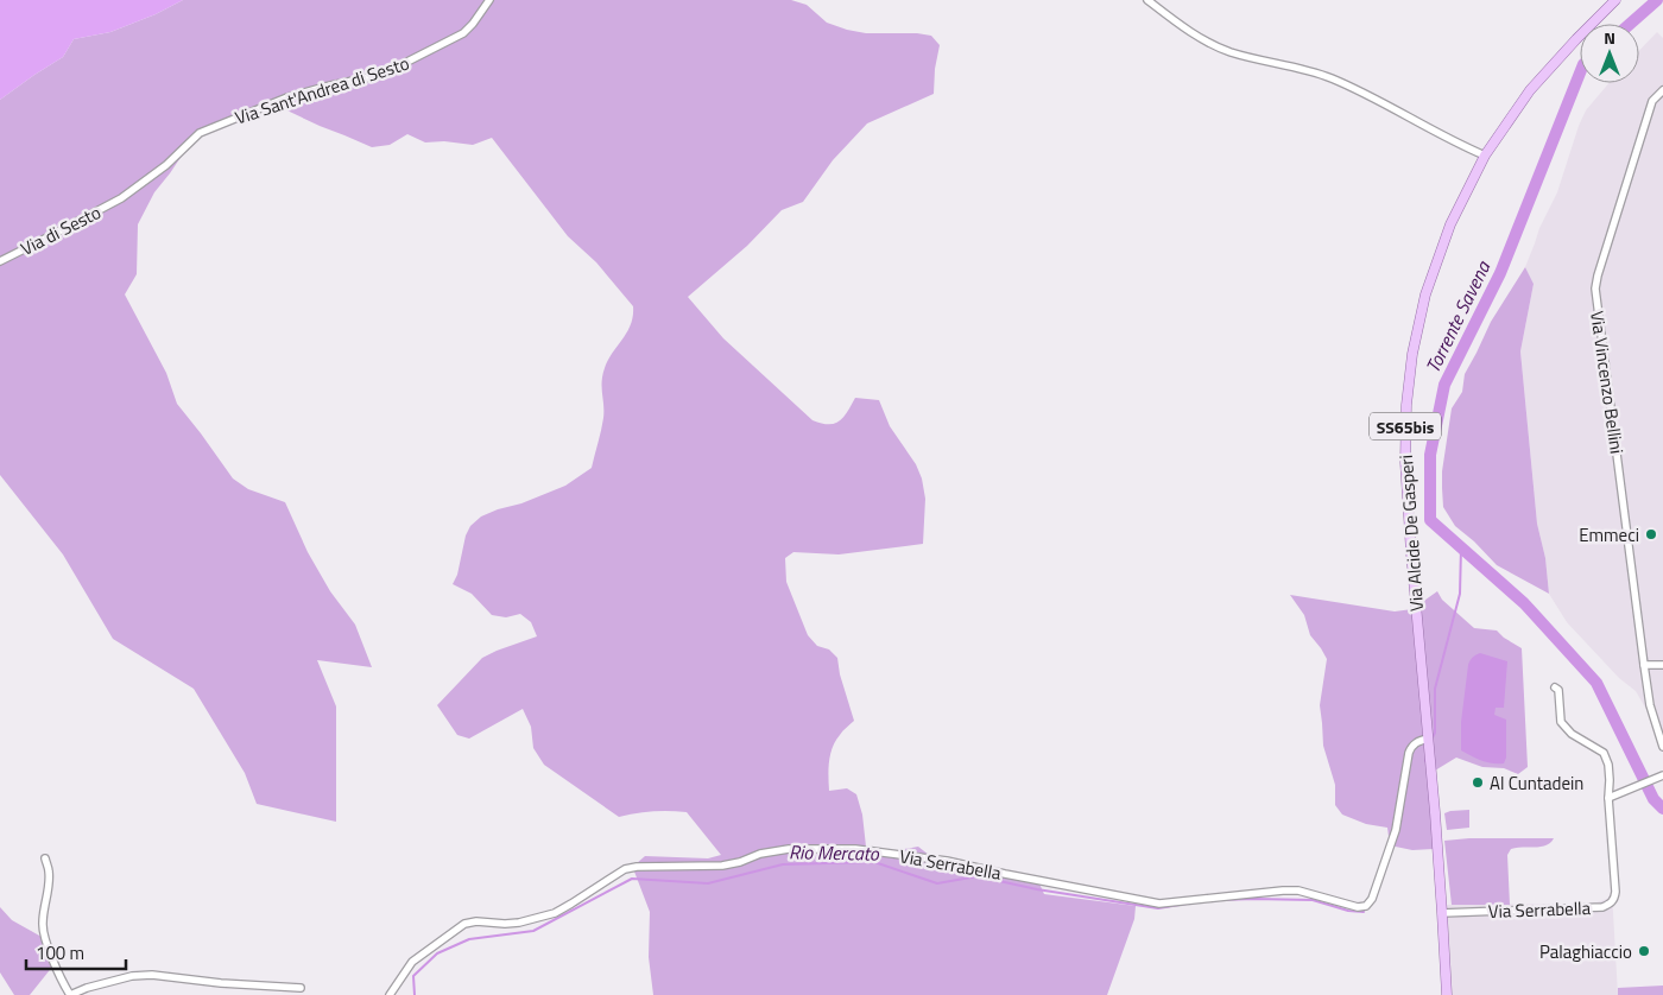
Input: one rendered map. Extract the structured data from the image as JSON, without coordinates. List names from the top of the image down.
{
  "streets": {
    "main road": ["SS65bis", "Via Alcide De Gasperi"],
    "street": [
      "Via Sant'Andrea di Sesto",
      "Via di Sesto",
      "Via Vincenzo Bellini",
      "Via Serrabella"
    ]
  },
  "crossings": [
    ["Via Sant'Andrea di Sesto", "Via di Sesto"],
    ["SS65bis", "Via Alcide De Gasperi"],
    ["SS65bis", "Via Serrabella"],
    ["Via Alcide De Gasperi", "Via Serrabella"]
  ],
  "water": ["Torrente Savena", "Rio Mercato"],
  "places": ["Emmeci", "Al Cuntadein", "Palaghiaccio"],
  "scale_bar": "100 m",
  "north": "top"
}
